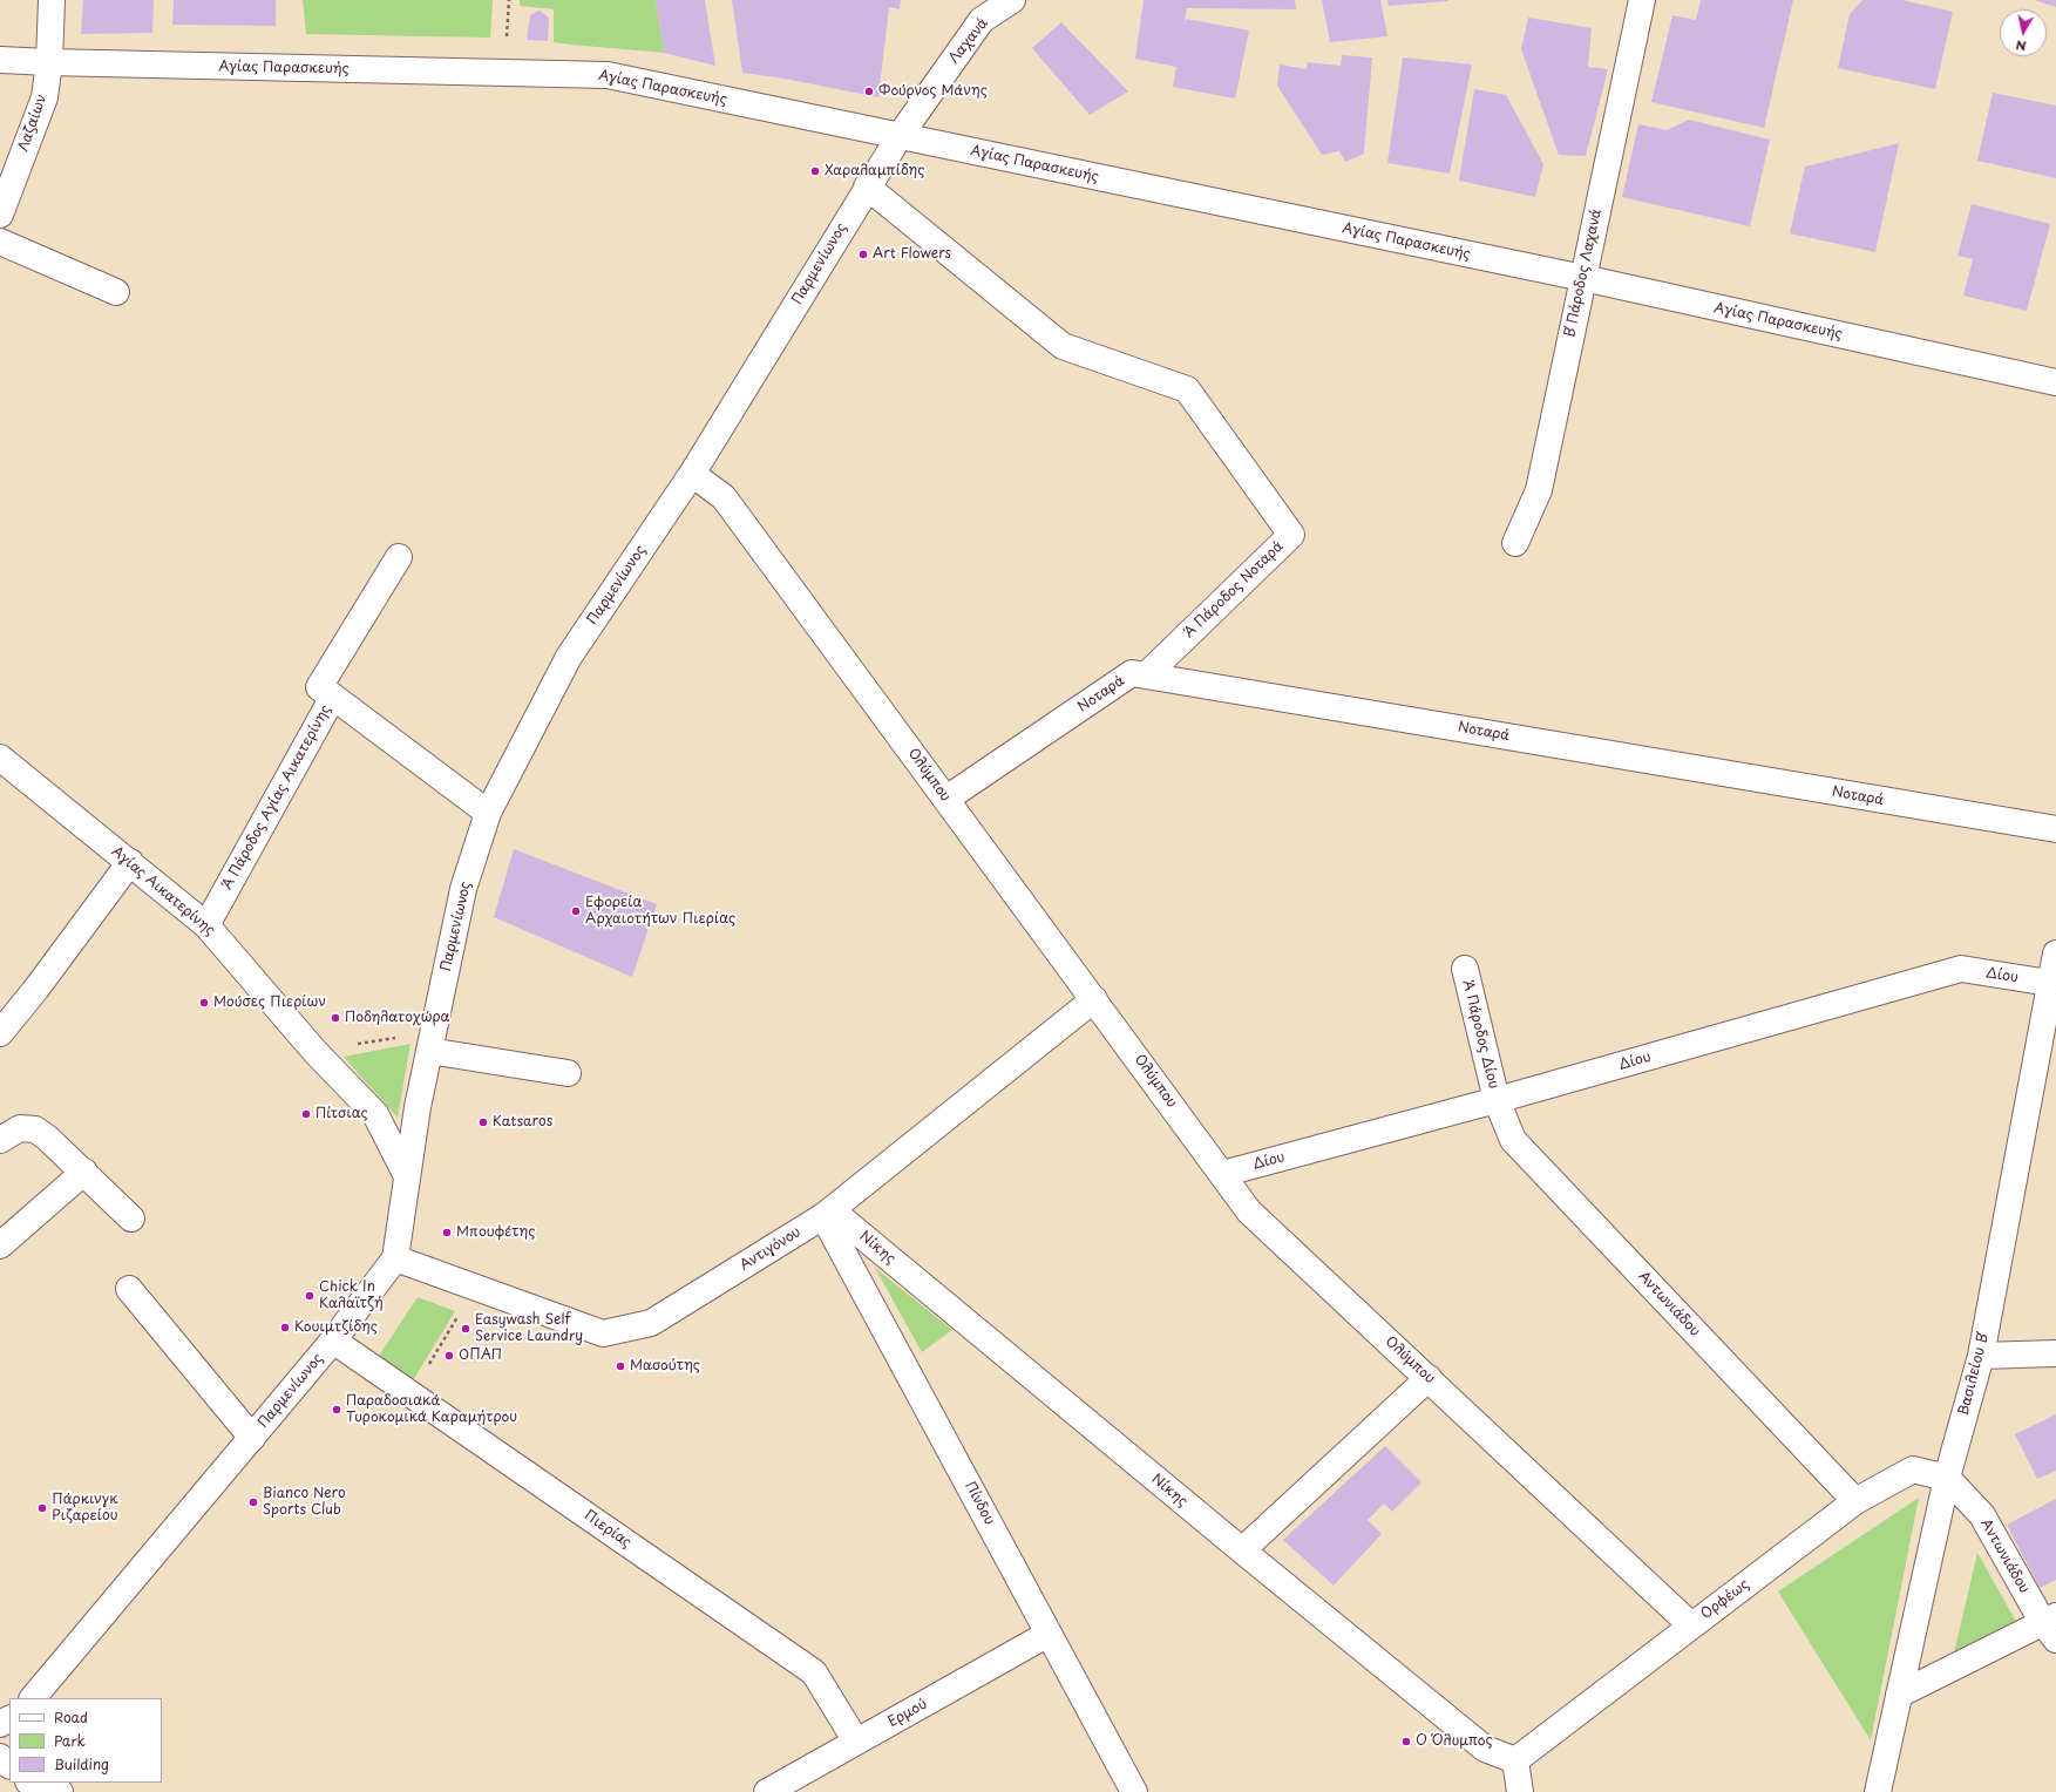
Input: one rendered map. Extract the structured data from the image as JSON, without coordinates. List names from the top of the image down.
{
  "streets": {
    "street": [
      "Λαχανά",
      "Αγίας Παρασκευής",
      "Λαζαίων",
      "Παρμενίωνος",
      "Β΄ Πάροδος Λαχανά",
      "Α΄ Πάροδος Νοταρά",
      "Νοταρά",
      "Ολύμπου",
      "Α΄ Πάροδος Αγίας Αικατερίνης",
      "Αγίας Αικατερίνης",
      "Δίου",
      "Α΄ Πάροδος Δίου",
      "Νίκης",
      "Αντιγόνου",
      "Αντωνιάδου",
      "Βασιλείου Β΄",
      "Πίνδου",
      "Πιερίας",
      "Ορφέως",
      "Ερμού"
    ]
  },
  "crossings": [
    ["Λαχανά", "Αγίας Παρασκευής"],
    ["Λαχανά", "Παρμενίωνος"],
    ["Αγίας Παρασκευής", "Λαζαίων"],
    ["Αγίας Παρασκευής", "Παρμενίωνος"],
    ["Αγίας Παρασκευής", "Β΄ Πάροδος Λαχανά"],
    ["Παρμενίωνος", "Α΄ Πάροδος Νοταρά"],
    ["Παρμενίωνος", "Ολύμπου"],
    ["Παρμενίωνος", "Αγίας Αικατερίνης"],
    ["Παρμενίωνος", "Αντιγόνου"],
    ["Παρμενίωνος", "Πιερίας"],
    ["Α΄ Πάροδος Νοταρά", "Νοταρά"],
    ["Νοταρά", "Ολύμπου"],
    ["Ολύμπου", "Δίου"],
    ["Ολύμπου", "Αντιγόνου"],
    ["Ολύμπου", "Ορφέως"],
    ["Α΄ Πάροδος Αγίας Αικατερίνης", "Αγίας Αικατερίνης"],
    ["Δίου", "Α΄ Πάροδος Δίου"],
    ["Δίου", "Αντωνιάδου"],
    ["Δίου", "Βασιλείου Β΄"],
    ["Α΄ Πάροδος Δίου", "Αντωνιάδου"],
    ["Νίκης", "Αντιγόνου"],
    ["Νίκης", "Πίνδου"],
    ["Νίκης", "Ορφέως"],
    ["Αντιγόνου", "Πίνδου"],
    ["Αντωνιάδου", "Βασιλείου Β΄"],
    ["Αντωνιάδου", "Ορφέως"],
    ["Βασιλείου Β΄", "Ορφέως"],
    ["Πίνδου", "Ερμού"],
    ["Πιερίας", "Ερμού"]
  ],
  "places": [
    "Φούρνος Μάνης",
    "Χαραλαμπίδης",
    "Art Flowers",
    "Εφορεία Αρχαιοτήτων Πιερίας",
    "Μούσες Πιερίων",
    "Ποδηλατοχώρα",
    "Πίτσιας",
    "Katsaros",
    "Μπουφέτης",
    "Chick In Καλαϊτζή",
    "Κουιμτζίδης",
    "Easywash Self Service Laundry",
    "ΟΠΑΠ",
    "Μασούτης",
    "Παραδοσιακά Τυροκομικά Καραμήτρου",
    "Bianco Nero Sports Club",
    "Πάρκινγκ Ριζαρείου",
    "Ο Όλυμπος"
  ],
  "legend": ["Road", "Park", "Building"],
  "north": "bottom"
}
